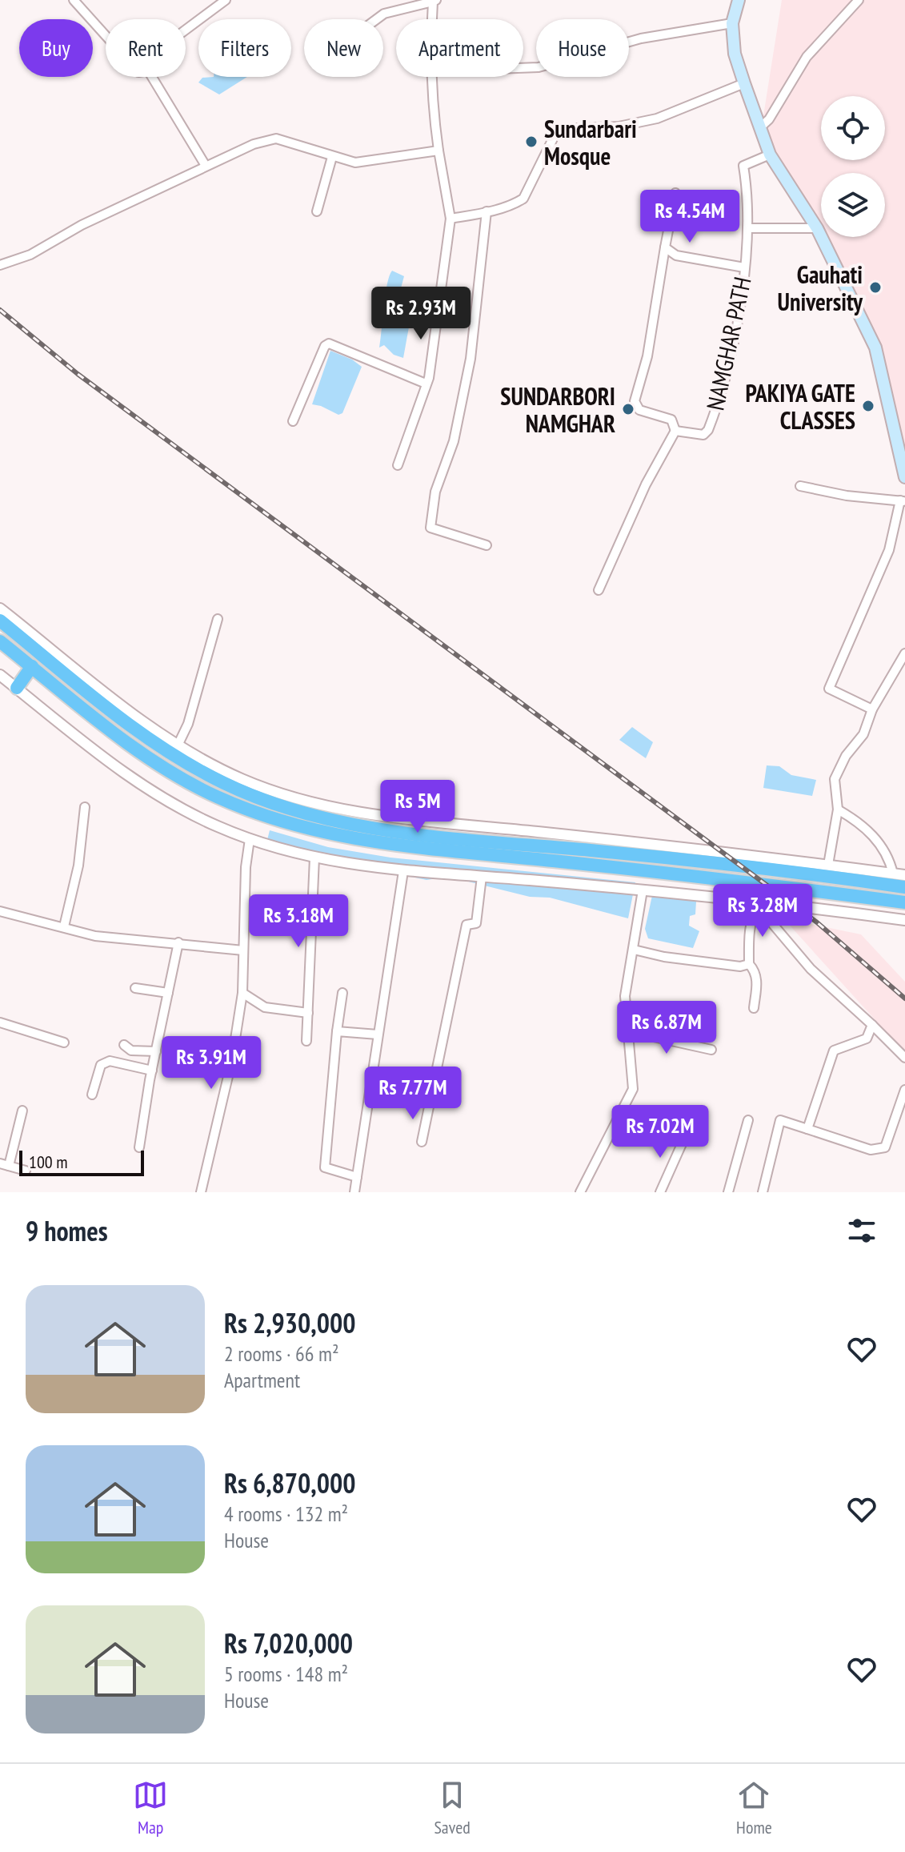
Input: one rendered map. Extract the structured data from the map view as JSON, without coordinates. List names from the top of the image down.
{
  "streets": {
    "street": ["NAMGHAR PATH"]
  },
  "places": [
    "Sundarbari Mosque",
    "Gauhati University",
    "PAKIYA GATE CLASSES",
    "SUNDARBORI NAMGHAR"
  ],
  "scale_bar": "100 m",
  "page": {
    "chip": [
      "Buy",
      "Rent",
      "Filters",
      "New",
      "Apartment",
      "House"
    ],
    "price": [
      "Rs 4.54M",
      "Rs 2.93M",
      "Rs 5M",
      "Rs 3.28M",
      "Rs 3.18M",
      "Rs 6.87M",
      "Rs 3.91M",
      "Rs 7.77M",
      "Rs 7.02M"
    ],
    "scale": "100 m",
    "heading": "9 homes",
    "list": [
      {
        "name": "Rs 2,930,000",
        "note": "2 rooms · 66 m² · Apartment"
      },
      {
        "name": "Rs 6,870,000",
        "note": "4 rooms · 132 m² · House"
      },
      {
        "name": "Rs 7,020,000",
        "note": "5 rooms · 148 m² · House"
      }
    ],
    "tabs": ["Map", "Saved", "Home"]
  }
}
